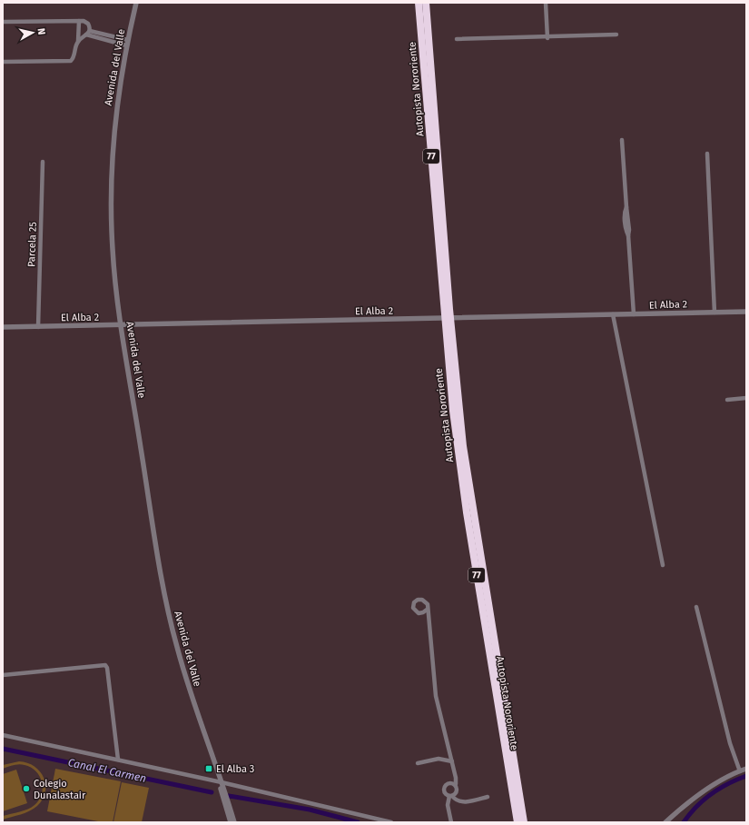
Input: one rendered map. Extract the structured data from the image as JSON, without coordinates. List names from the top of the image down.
{
  "streets": {
    "highway": ["Autopista Nororiente", "77"],
    "street": ["Avenida del Valle", "Parcela 25", "El Alba 2"]
  },
  "crossings": [
    ["Avenida del Valle", "El Alba 2"],
    ["Parcela 25", "El Alba 2"]
  ],
  "water": ["Canal El Carmen"],
  "places": {
    "transit": ["El Alba 3"],
    "other": ["Colegio Dunalastair"]
  },
  "north": "right"
}
